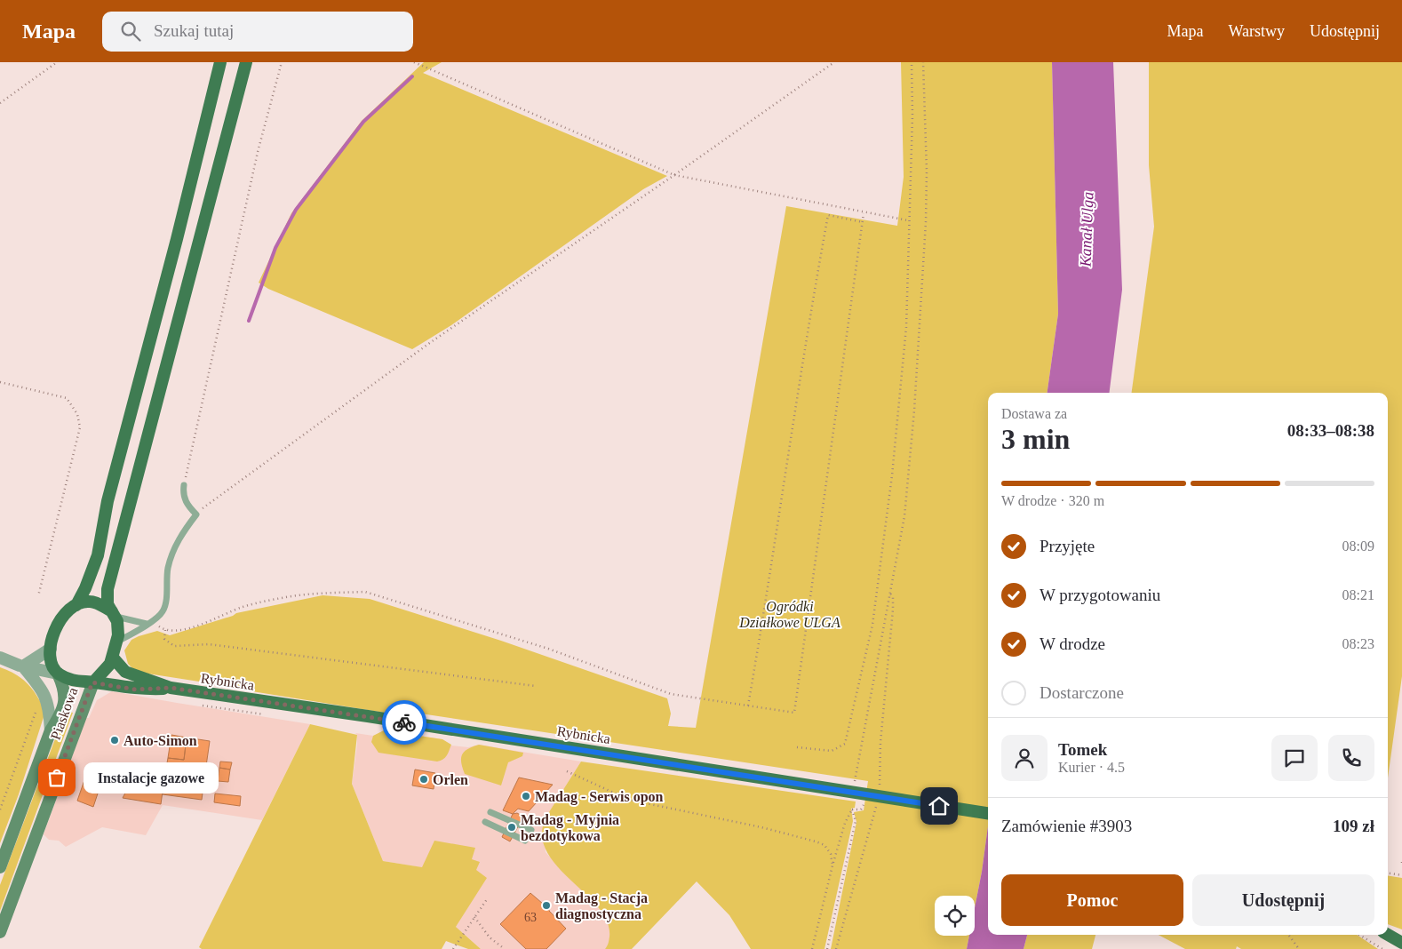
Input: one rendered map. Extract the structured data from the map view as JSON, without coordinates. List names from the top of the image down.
{
  "streets": {
    "main road": ["Rybnicka", "Piaskowa"]
  },
  "crossings": [
    ["Rybnicka", "Piaskowa"]
  ],
  "water": ["Kanał Ulga"],
  "parks": ["Ogródki Działkowe ULGA"],
  "places": [
    "Auto-Simon",
    "Instalacje gazowe",
    "Orlen",
    "Madag - Serwis opon",
    "Madag - Myjnia bezdotykowa",
    "Madag - Stacja diagnostyczna"
  ],
  "house_numbers": ["63"],
  "page": {
    "header": "Mapa",
    "search": "Szukaj tutaj",
    "nav": ["Mapa", "Warstwy", "Udostępnij"],
    "heading": ["3 min", "Dostawa za", "08:33–08:38"],
    "panel": [
      "Tomek",
      "Kurier · 4.5",
      "Zamówienie #3903",
      "109 zł"
    ],
    "bar": "W drodze · 320 m",
    "list": [
      ["Przyjęte", "08:09"],
      ["W przygotowaniu", "08:21"],
      ["W drodze", "08:23"],
      "Dostarczone"
    ],
    "bubble": "Instalacje gazowe",
    "buttons": ["Pomoc", "Udostępnij"]
  }
}
